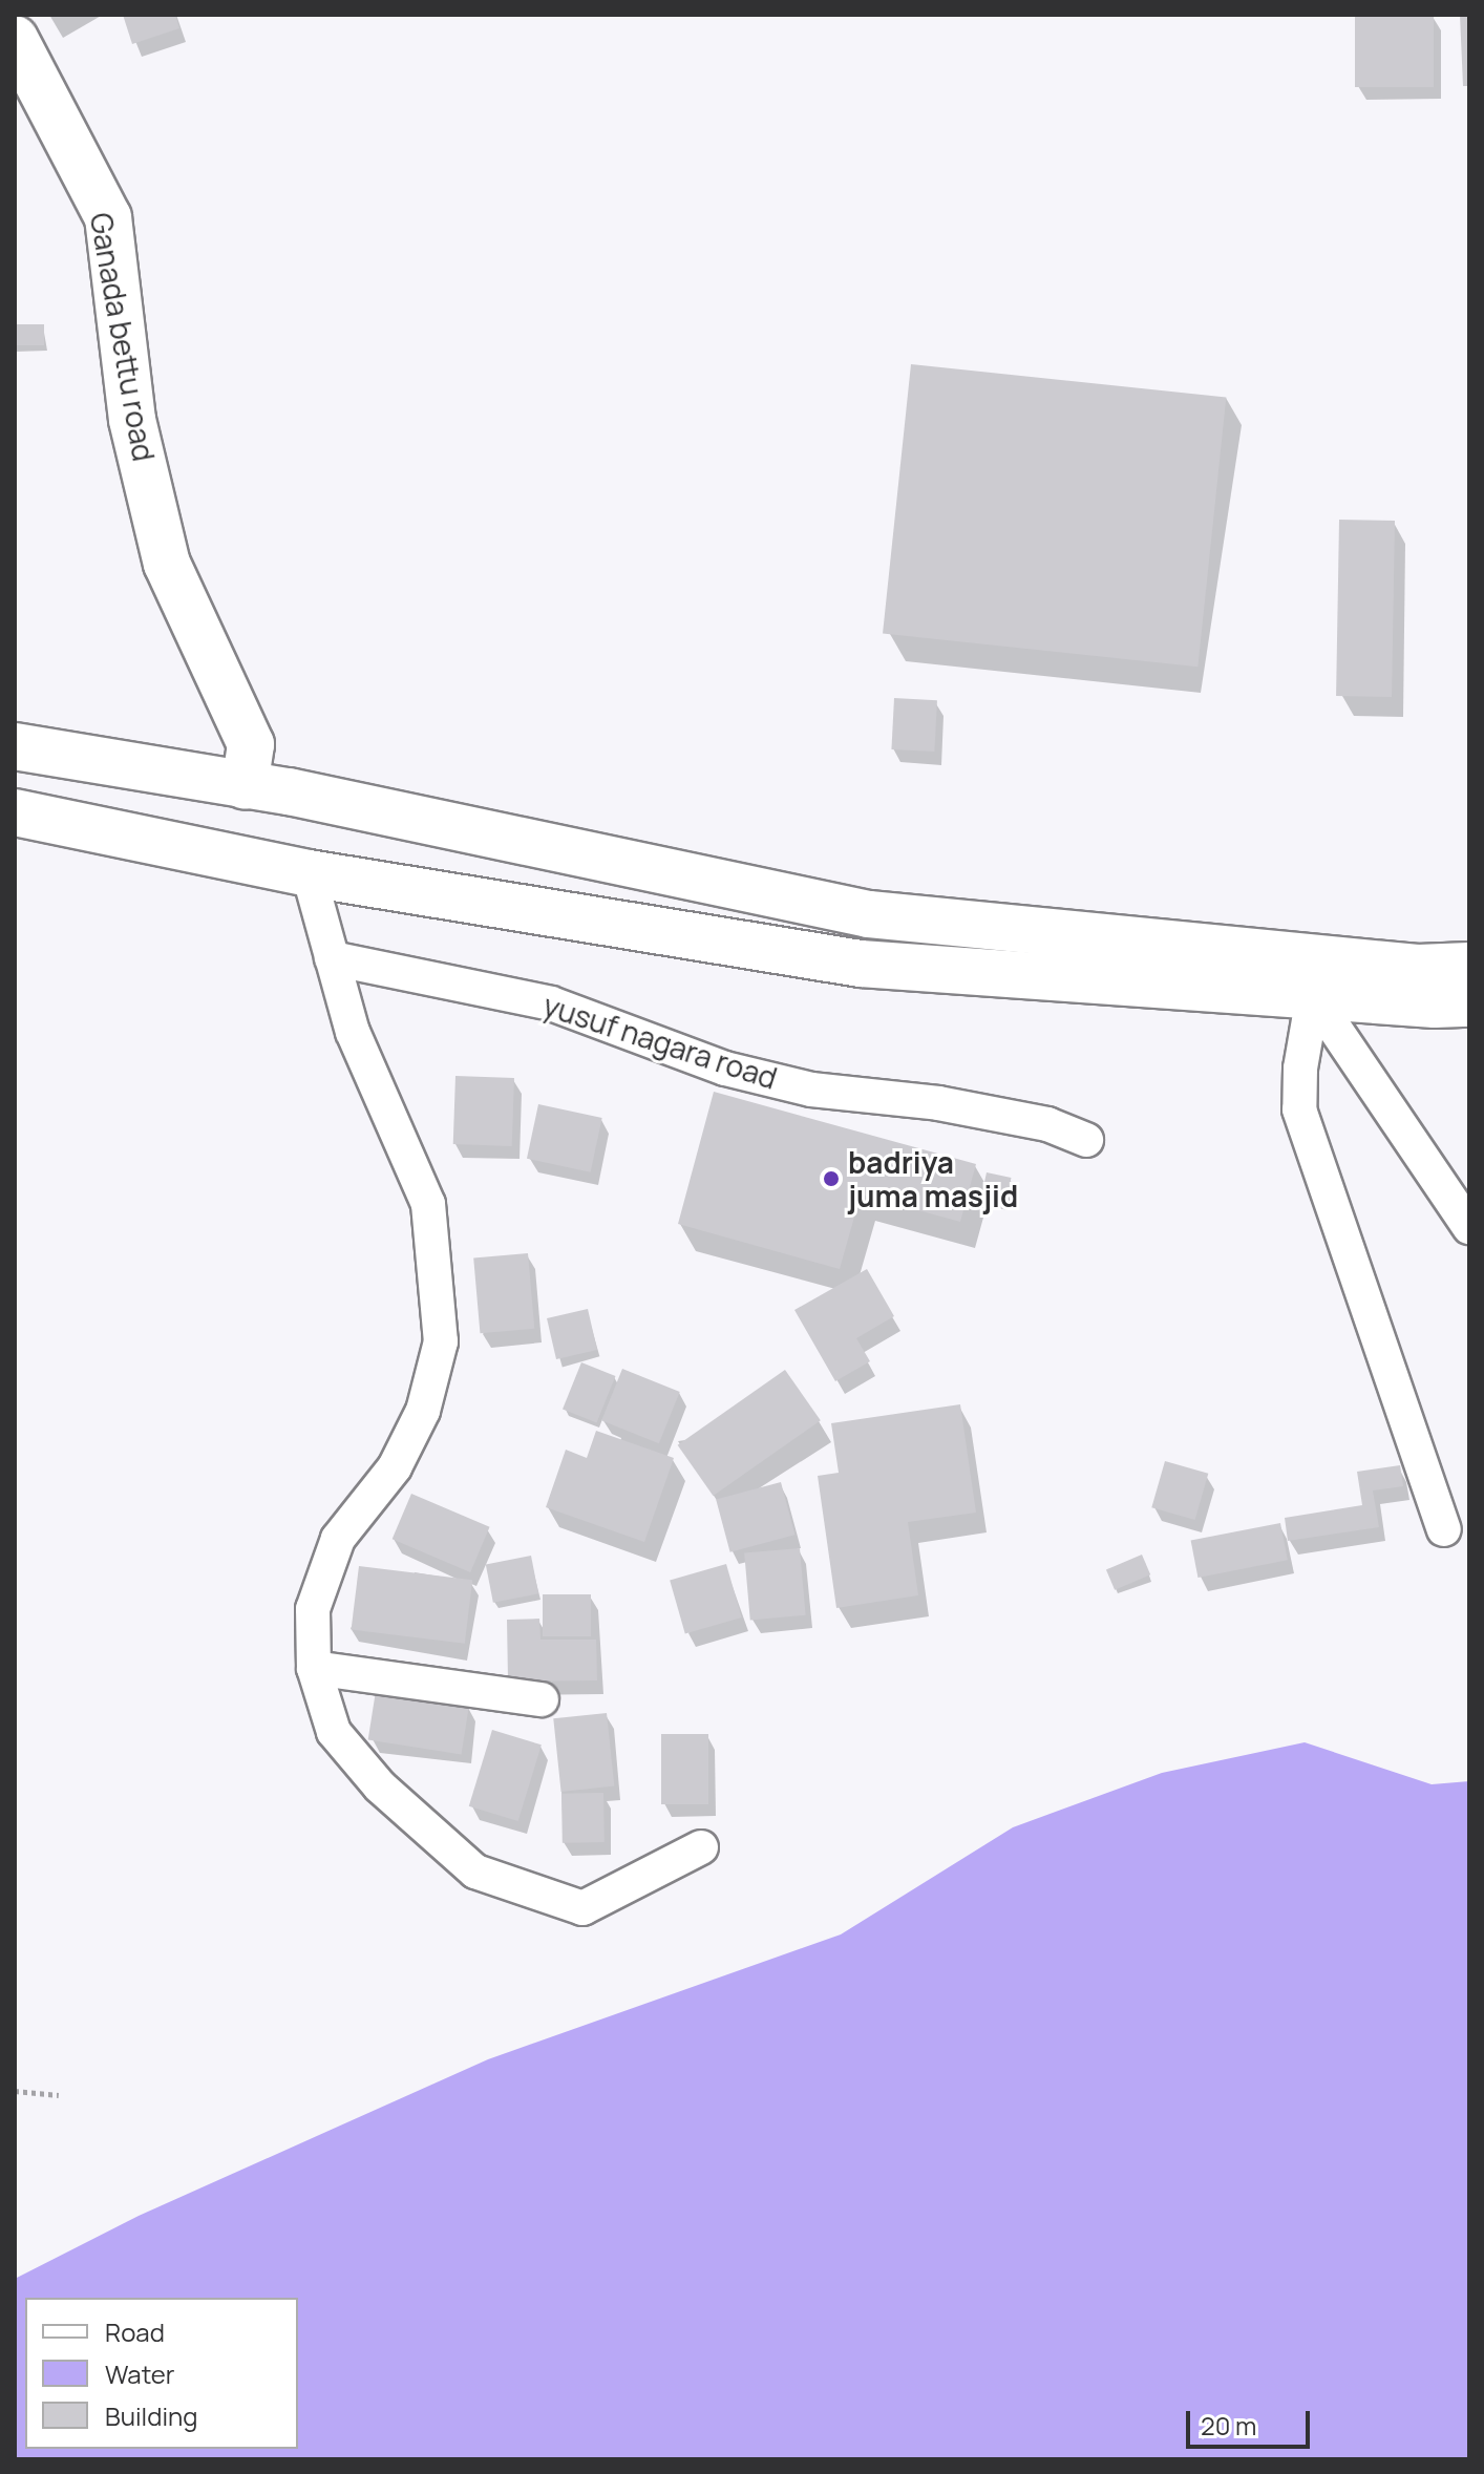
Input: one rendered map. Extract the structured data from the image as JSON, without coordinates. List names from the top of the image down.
{
  "streets": {
    "main road": ["Ganada bettu road"],
    "street": ["yusuf nagara road"]
  },
  "places": ["badriya juma masjid"],
  "legend": ["Road", "Water", "Building"],
  "scale_bar": "20 m"
}
